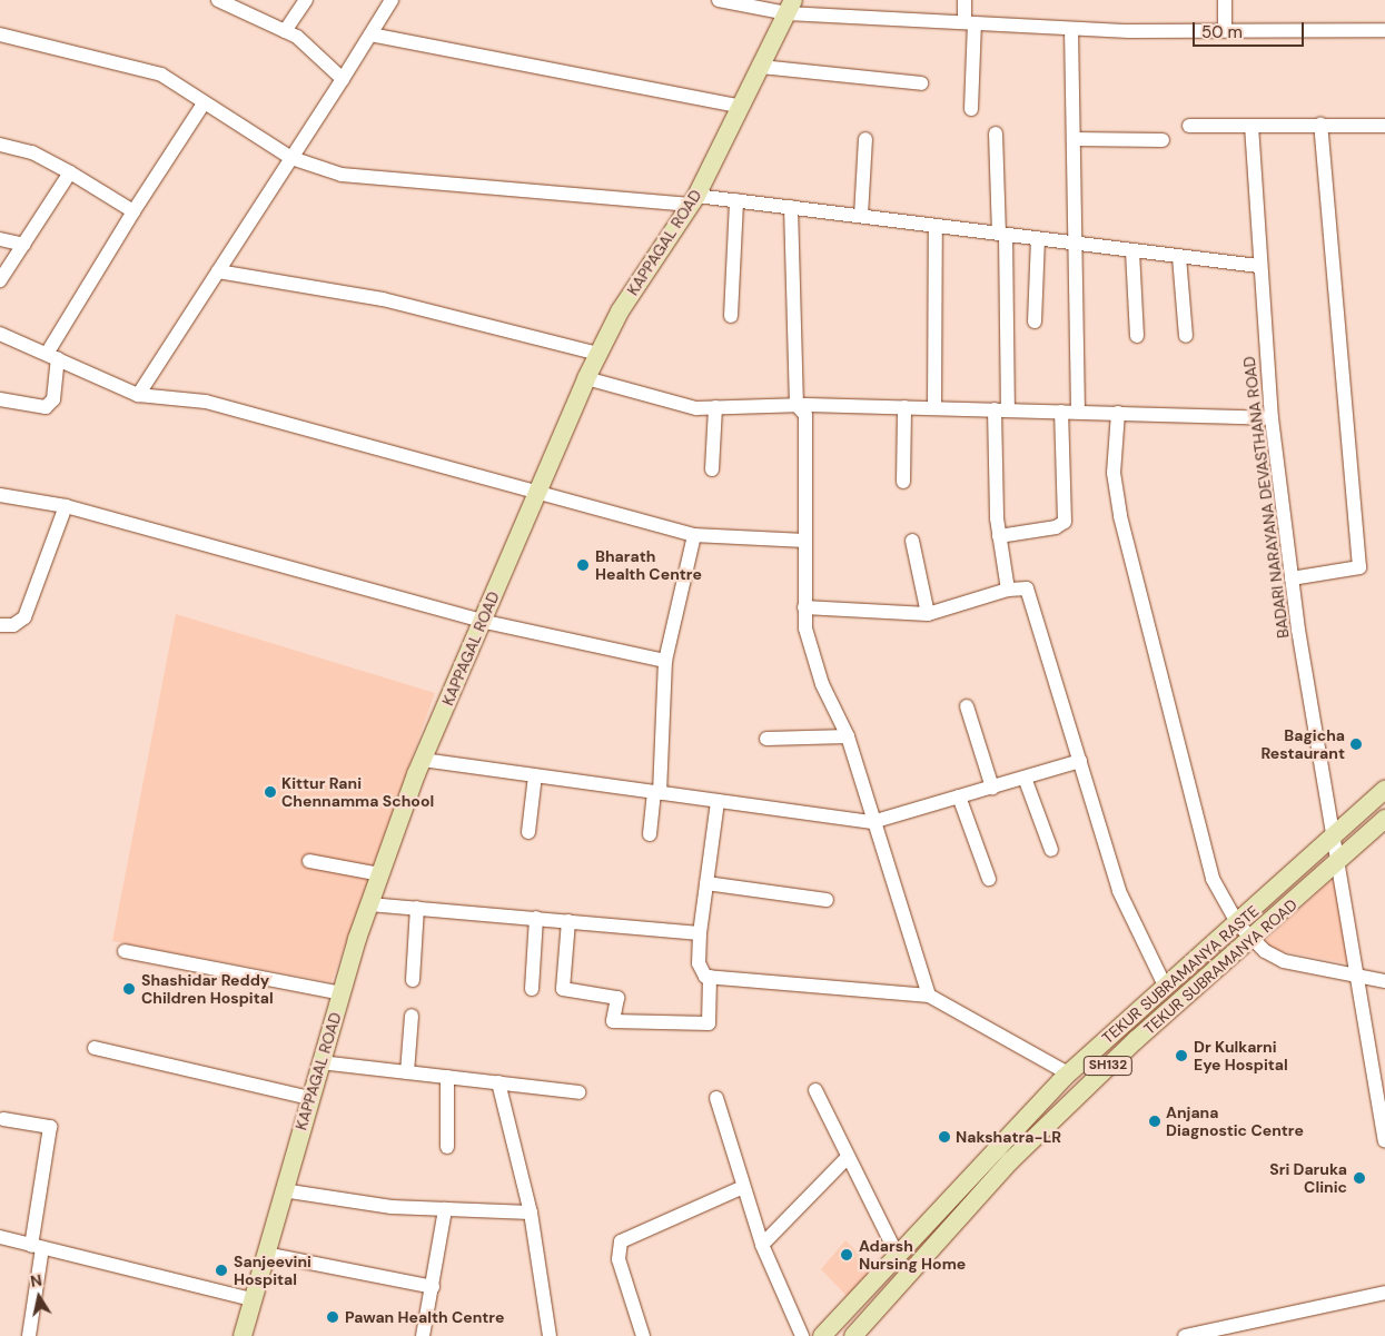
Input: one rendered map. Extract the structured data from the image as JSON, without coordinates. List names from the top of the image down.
{
  "streets": {
    "main road": [
      "KAPPAGAL ROAD",
      "TEKUR SUBRAMANYA ROAD",
      "TEKUR SUBRAMANYA RASTE",
      "SH132"
    ],
    "street": ["BADARI NARAYANA DEVASTHANA ROAD"]
  },
  "crossings": [
    ["BADARI NARAYANA DEVASTHANA ROAD", "TEKUR SUBRAMANYA ROAD"],
    ["BADARI NARAYANA DEVASTHANA ROAD", "TEKUR SUBRAMANYA RASTE"]
  ],
  "places": [
    "Bharath Health Centre",
    "Bagicha Restaurant",
    "Kittur Rani Chennamma School",
    "Shashidar Reddy Children Hospital",
    "Dr Kulkarni Eye Hospital",
    "Anjana Diagnostic Centre",
    "Nakshatra-LR",
    "Sri Daruka Clinic",
    "Adarsh Nursing Home",
    "Sanjeevini Hospital",
    "Pawan Health Centre"
  ],
  "scale_bar": "50 m",
  "north": "top"
}
